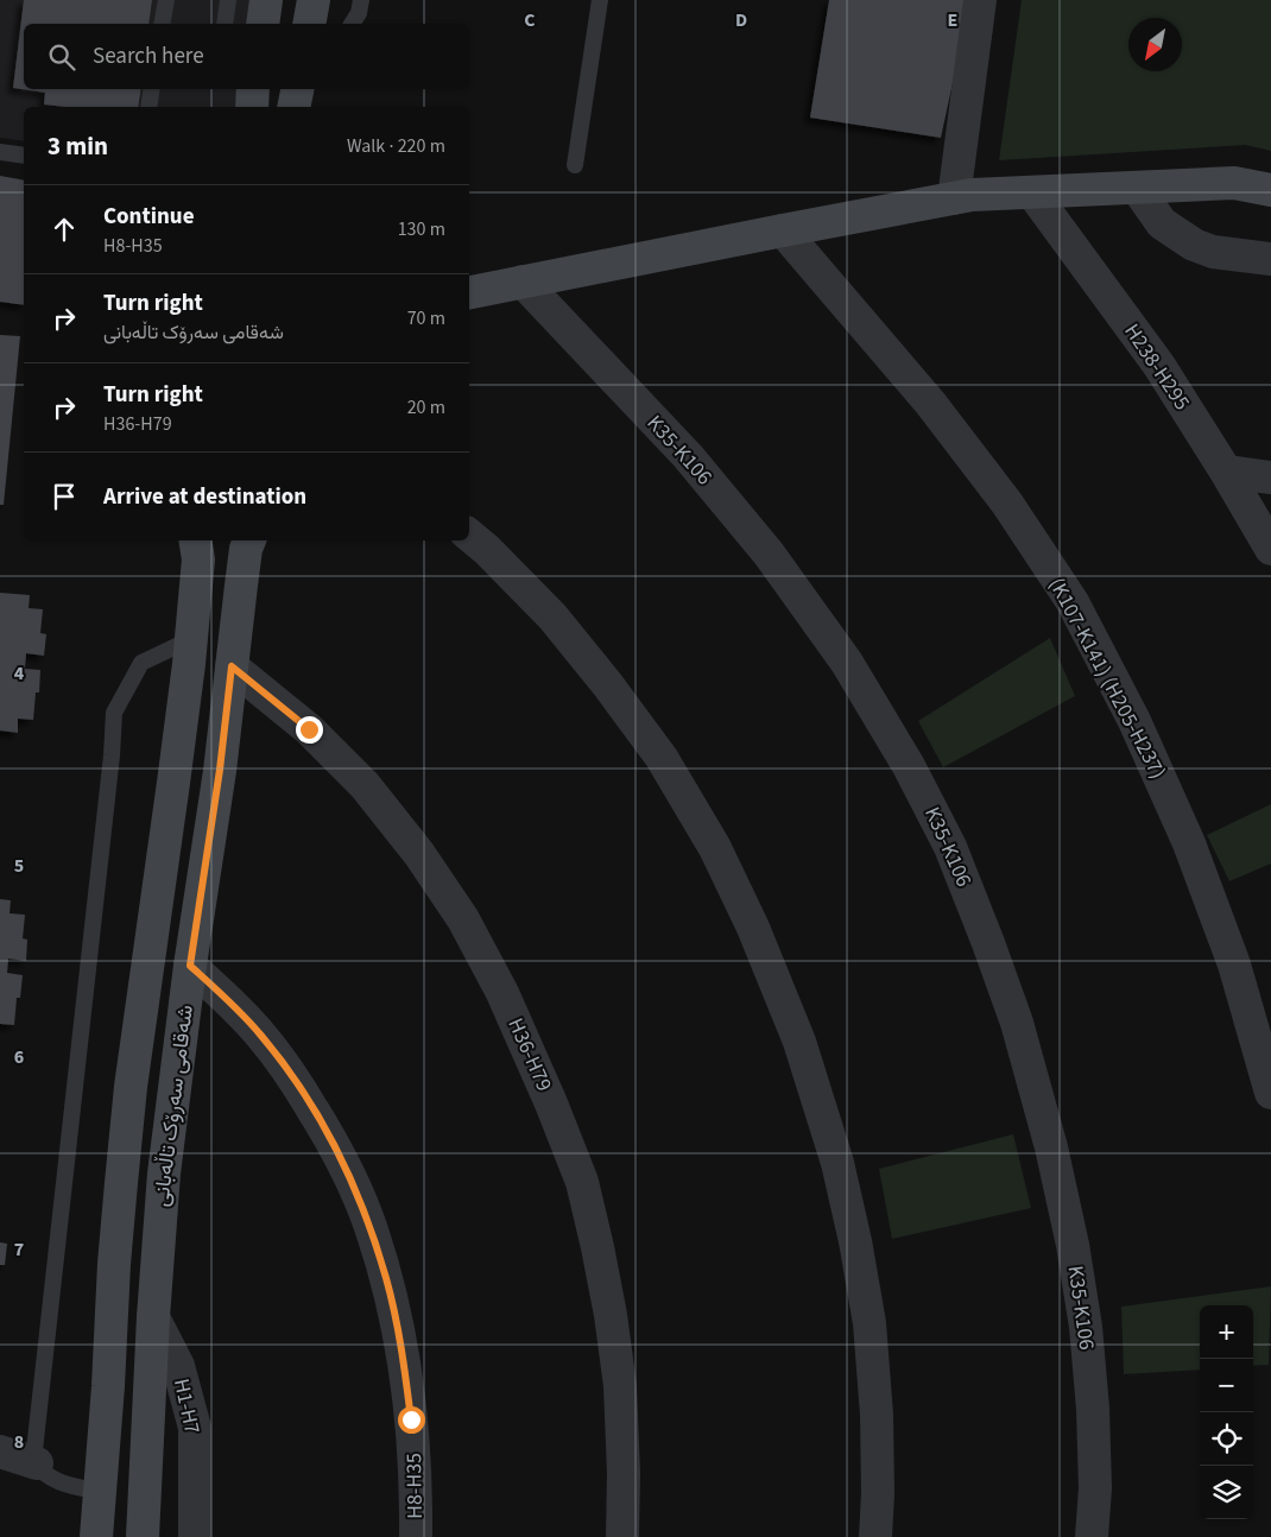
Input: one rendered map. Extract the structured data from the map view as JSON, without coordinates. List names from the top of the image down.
{
  "streets": {
    "street": [
      "H238-H295",
      "K35-K106",
      "(K107-K141) (H205-H237)",
      "H36-H79",
      "شەقامی سەرۆک تاڵەبانی",
      "H1-H7",
      "H8-H35"
    ]
  },
  "crossings": [
    ["H36-H79", "شەقامی سەرۆک تاڵەبانی"],
    ["شەقامی سەرۆک تاڵەبانی", "H1-H7"],
    ["شەقامی سەرۆک تاڵەبانی", "H8-H35"]
  ],
  "north": "bottom left",
  "page": {
    "search": "Search here",
    "heading": ["3 min", "Walk · 220 m"],
    "list": [
      ["Continue", "H8-H35", "130 m"],
      ["Turn right", "شەقامی سەرۆک تاڵەبانی", "70 m"],
      ["Turn right", "H36-H79", "20 m"],
      "Arrive at destination"
    ],
    "map_buttons": ["+", "−"]
  },
  "grid": {
    "columns": ["C", "D", "E"],
    "rows": [
      "4",
      "5",
      "6",
      "7",
      "8"
    ]
  }
}
